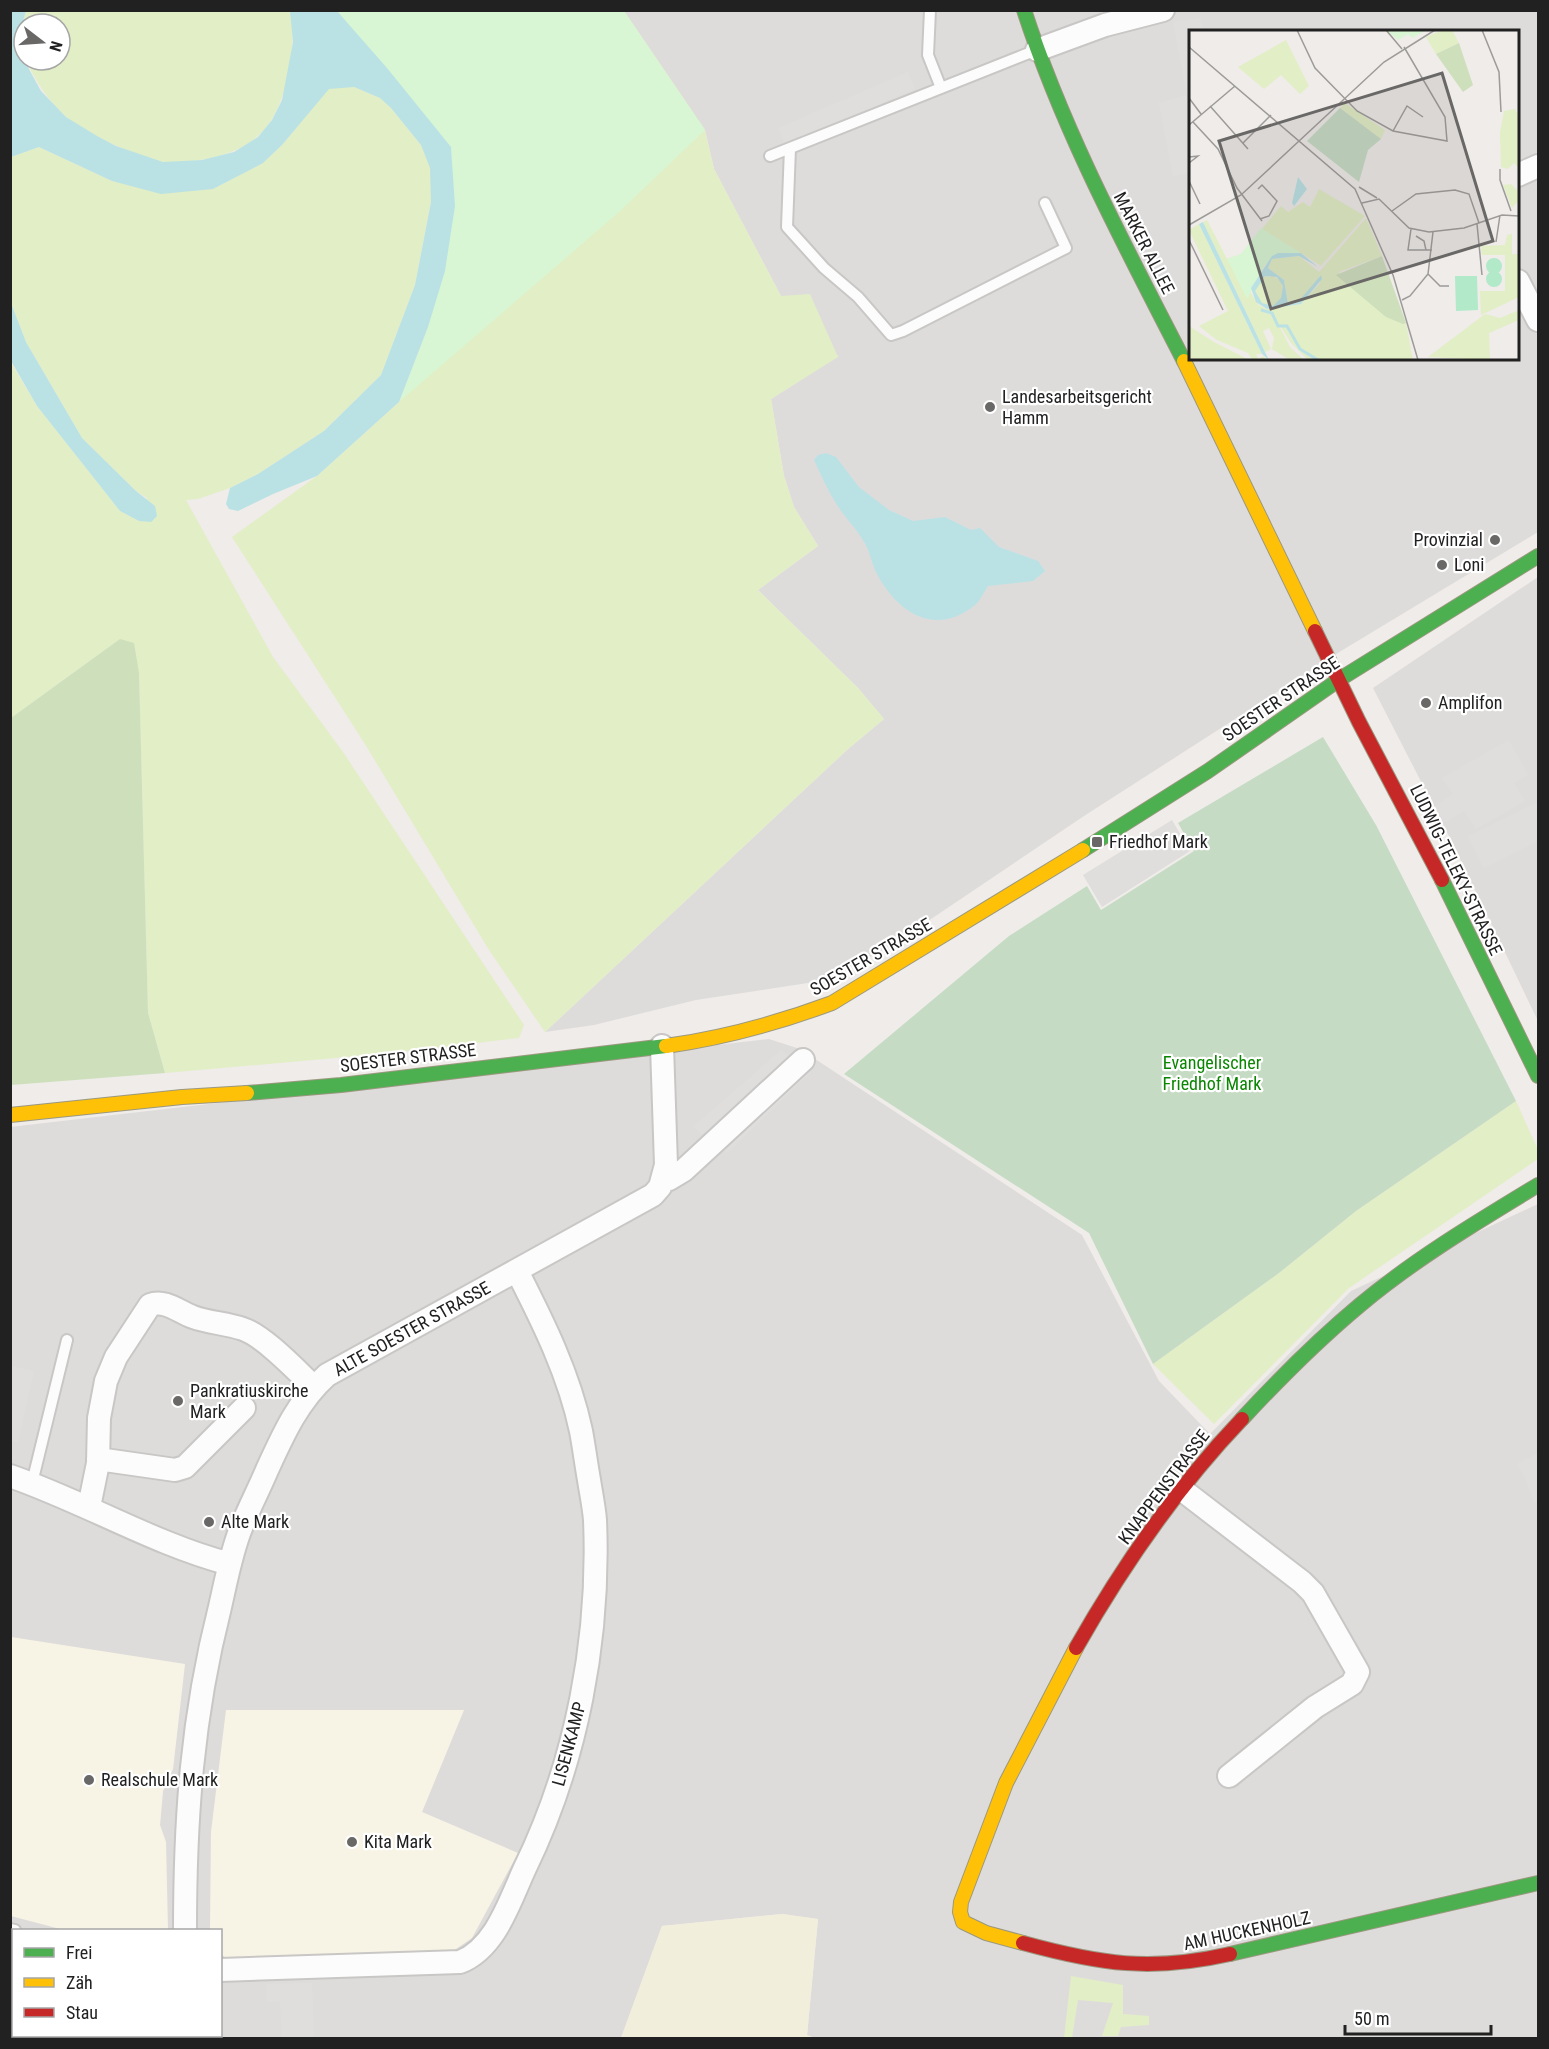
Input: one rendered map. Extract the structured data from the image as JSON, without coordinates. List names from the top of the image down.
{
  "streets": {
    "street": [
      "MARKER ALLEE",
      "SOESTER STRASSE",
      "LUDWIG-TELEKY-STRASSE",
      "ALTE SOESTER STRASSE",
      "KNAPPENSTRASSE",
      "LISENKAMP",
      "AM HUCKENHOLZ"
    ]
  },
  "crossings": [
    ["MARKER ALLEE", "SOESTER STRASSE"],
    ["MARKER ALLEE", "LUDWIG-TELEKY-STRASSE"],
    ["SOESTER STRASSE", "LUDWIG-TELEKY-STRASSE"],
    ["ALTE SOESTER STRASSE", "LISENKAMP"],
    ["KNAPPENSTRASSE", "AM HUCKENHOLZ"]
  ],
  "parks": ["Evangelischer Friedhof Mark"],
  "places": {
    "other": [
      "Landesarbeitsgericht Hamm",
      "Provinzial",
      "Loni",
      "Amplifon",
      "Pankratiuskirche Mark",
      "Alte Mark",
      "Realschule Mark",
      "Kita Mark"
    ],
    "transit": ["Friedhof Mark"]
  },
  "legend": ["Frei", "Zäh", "Stau"],
  "scale_bar": "50 m",
  "north": "right"
}
